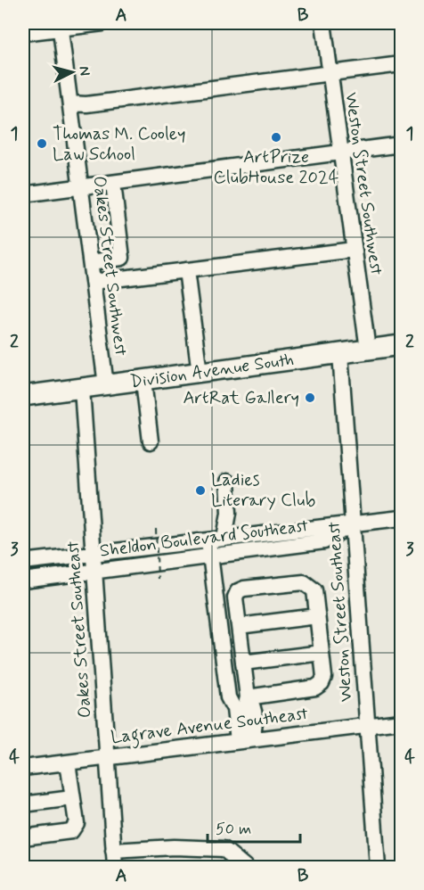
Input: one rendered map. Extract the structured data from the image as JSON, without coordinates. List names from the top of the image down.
{
  "streets": {
    "main road": ["Division Avenue South"],
    "street": [
      "Weston Street Southwest",
      "Oakes Street Southwest",
      "Sheldon Boulevard Southeast",
      "Weston Street Southeast",
      "Oakes Street Southeast",
      "Lagrave Avenue Southeast"
    ]
  },
  "crossings": [
    ["Weston Street Southwest", "Division Avenue South"],
    ["Oakes Street Southwest", "Division Avenue South"],
    ["Division Avenue South", "Weston Street Southeast"],
    ["Division Avenue South", "Oakes Street Southeast"],
    ["Sheldon Boulevard Southeast", "Weston Street Southeast"],
    ["Sheldon Boulevard Southeast", "Oakes Street Southeast"],
    ["Weston Street Southeast", "Lagrave Avenue Southeast"],
    ["Oakes Street Southeast", "Lagrave Avenue Southeast"]
  ],
  "places": [
    "ArtPrize ClubHouse 2024",
    "Thomas M. Cooley Law School",
    "ArtRat Gallery",
    "Ladies Literary Club"
  ],
  "scale_bar": "50 m",
  "north": "right",
  "grid": {
    "columns": ["A", "B"],
    "rows": [
      "1",
      "2",
      "3",
      "4"
    ]
  }
}
